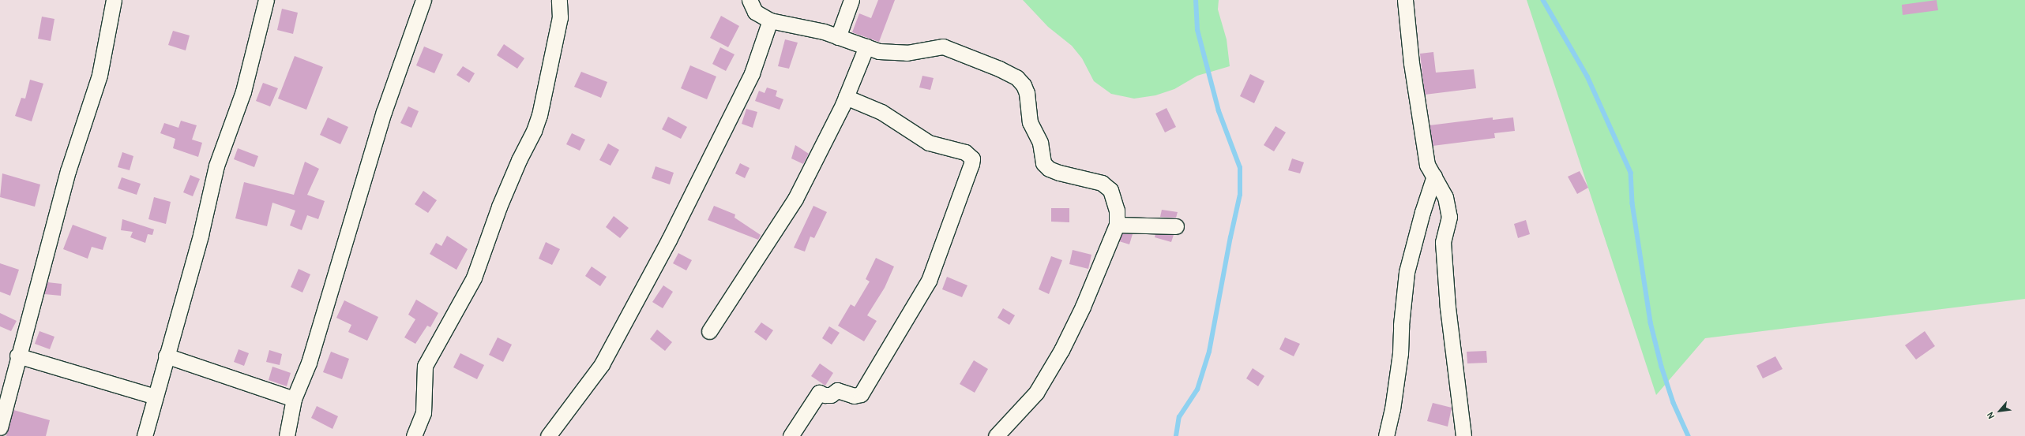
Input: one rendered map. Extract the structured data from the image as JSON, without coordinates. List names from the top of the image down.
{
  "north": "bottom left"
}
